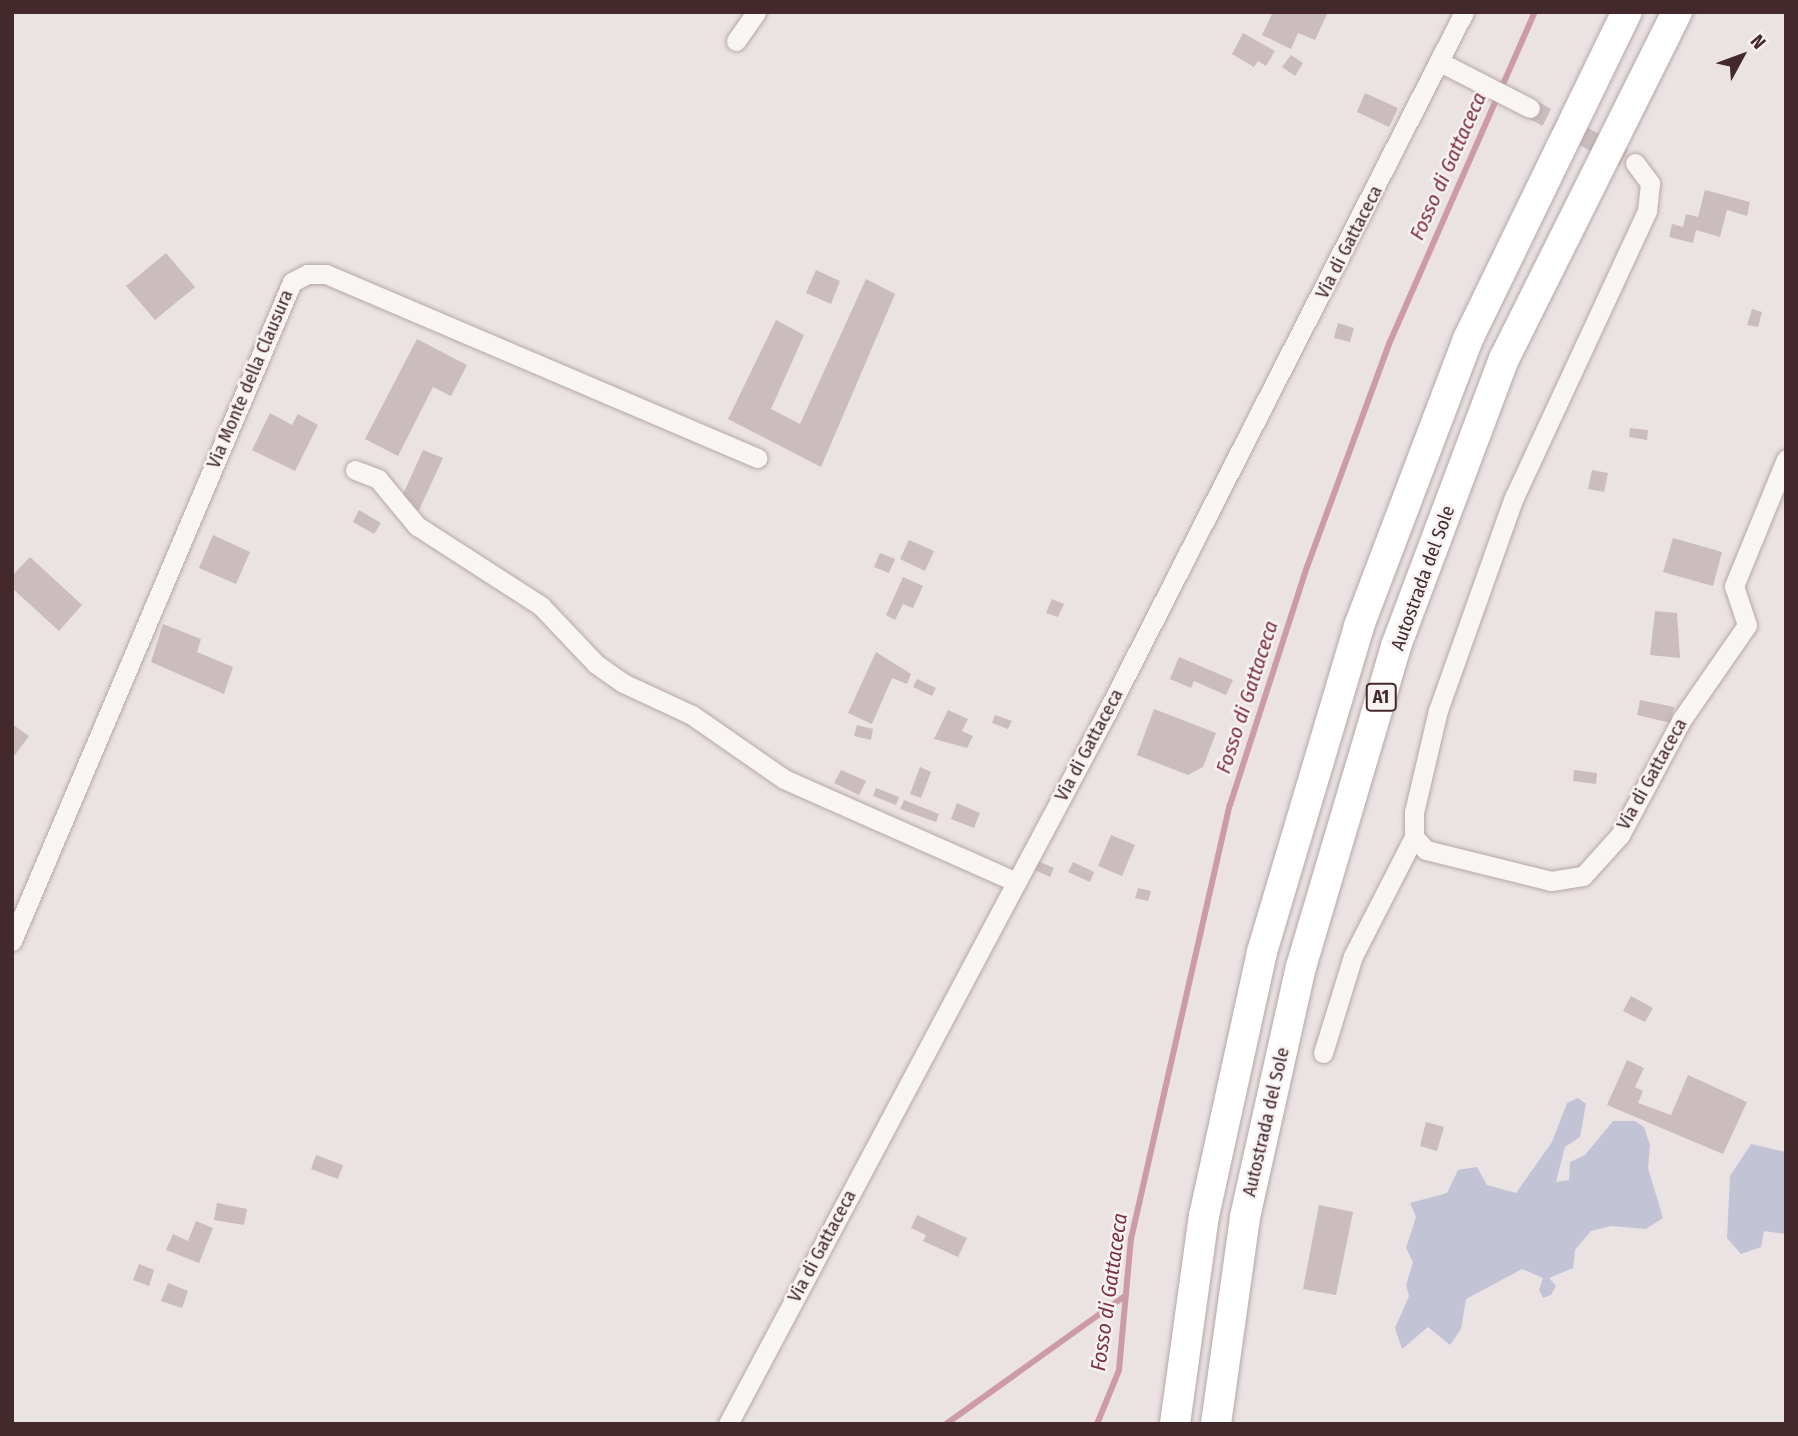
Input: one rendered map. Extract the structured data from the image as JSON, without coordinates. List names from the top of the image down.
{
  "streets": {
    "highway": ["Autostrada del Sole", "A1"],
    "street": ["Via di Gattaceca", "Via Monte della Clausura"]
  },
  "water": ["Fosso di Gattaceca"],
  "north": "top right"
}
